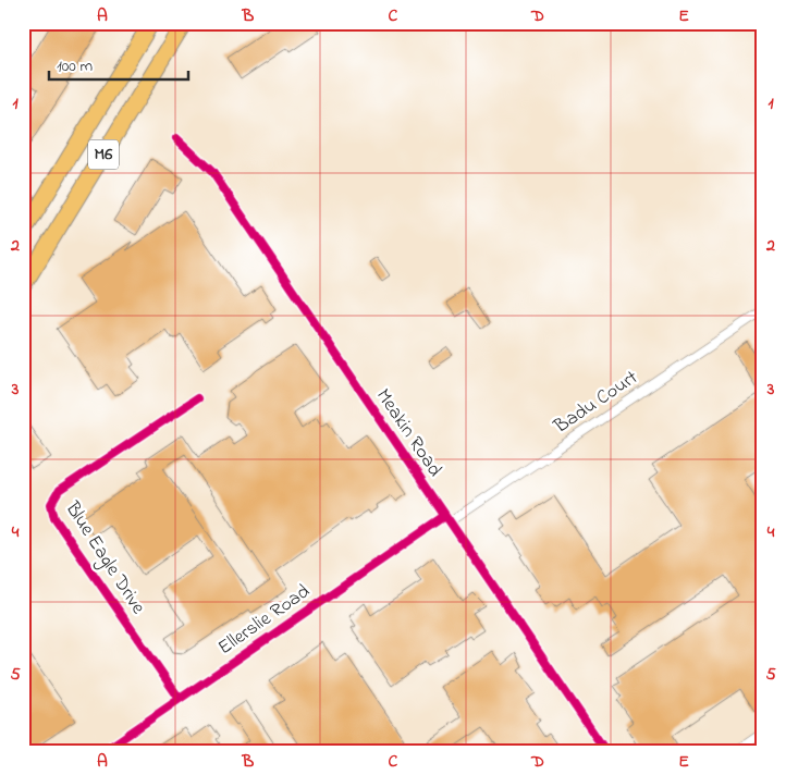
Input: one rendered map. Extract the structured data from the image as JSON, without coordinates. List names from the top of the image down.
{
  "streets": {
    "highway": ["M6"],
    "street": [
      "Badu Court",
      "Meakin Road",
      "Blue Eagle Drive",
      "Ellerslie Road"
    ]
  },
  "crossings": [
    ["Badu Court", "Meakin Road"],
    ["Badu Court", "Ellerslie Road"],
    ["Meakin Road", "Ellerslie Road"],
    ["Blue Eagle Drive", "Ellerslie Road"]
  ],
  "scale_bar": "100 m",
  "grid": {
    "columns": [
      "A",
      "B",
      "C",
      "D",
      "E"
    ],
    "rows": [
      "1",
      "2",
      "3",
      "4",
      "5"
    ]
  }
}
